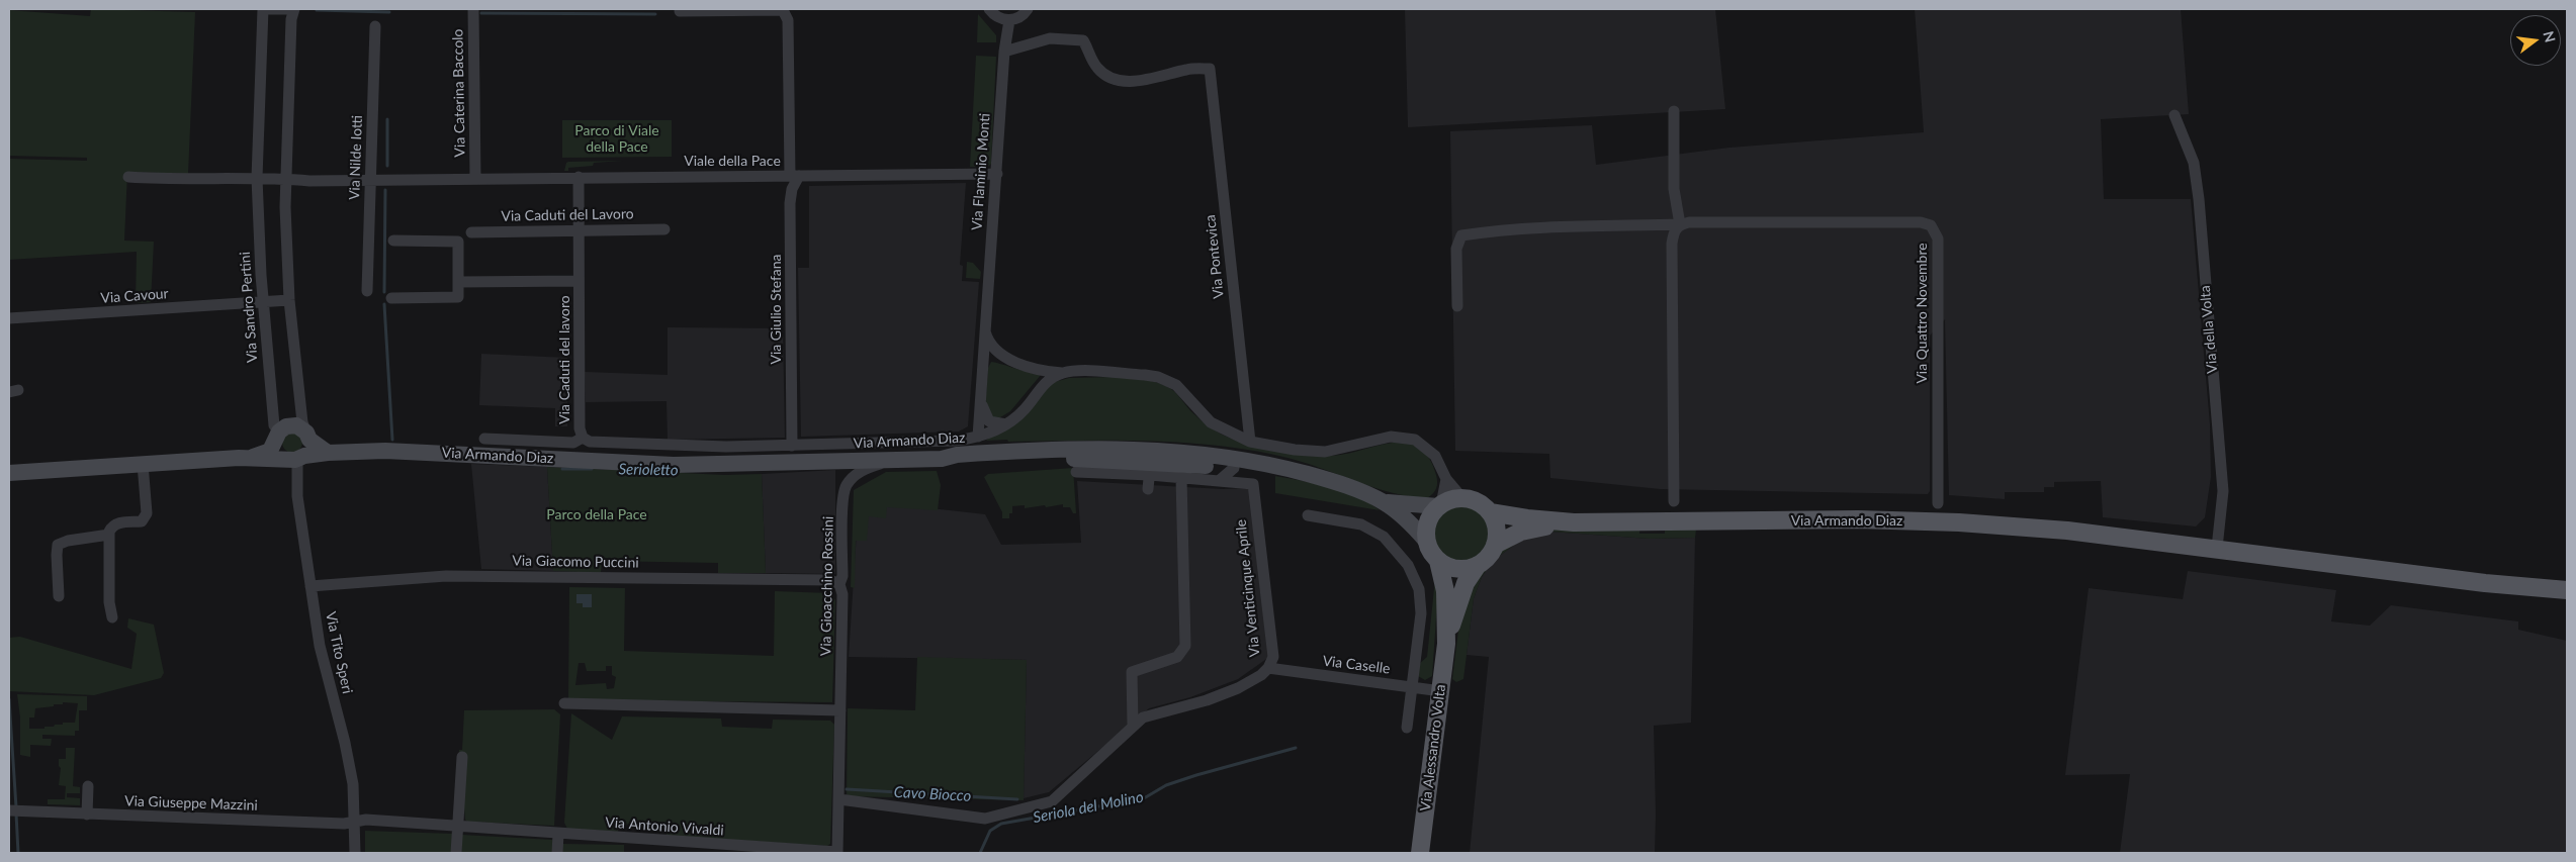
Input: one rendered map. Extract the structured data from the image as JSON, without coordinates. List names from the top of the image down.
{
  "streets": {
    "main road": ["Via Armando Diaz", "Via Alessandro Volta"],
    "street": [
      "Via Caterina Baccolo",
      "Via Nilde Iotti",
      "Viale della Pace",
      "Via Flaminio Monti",
      "Via Caduti del Lavoro",
      "Via Pontevica",
      "Via Cavour",
      "Via Sandro Pertini",
      "Via Giulio Stefana",
      "Via Quattro Novembre",
      "Via della Volta",
      "Via Caduti del lavoro",
      "Via Giacomo Puccini",
      "Via Gioacchino Rossini",
      "Via Venticinque Aprile",
      "Via Tito Speri",
      "Via Caselle",
      "Via Giuseppe Mazzini",
      "Via Antonio Vivaldi"
    ]
  },
  "crossings": [
    ["Via Caterina Baccolo", "Viale della Pace"],
    ["Via Nilde Iotti", "Viale della Pace"],
    ["Viale della Pace", "Via Flaminio Monti"],
    ["Viale della Pace", "Via Giulio Stefana"],
    ["Viale della Pace", "Via Caduti del lavoro"],
    ["Via Flaminio Monti", "Via Pontevica"],
    ["Via Flaminio Monti", "Via Armando Diaz"],
    ["Via Caduti del Lavoro", "Via Caduti del lavoro"],
    ["Via Pontevica", "Via Armando Diaz"],
    ["Via Cavour", "Via Sandro Pertini"],
    ["Via Sandro Pertini", "Via Armando Diaz"],
    ["Via Sandro Pertini", "Via Tito Speri"],
    ["Via Giulio Stefana", "Via Armando Diaz"],
    ["Via della Volta", "Via Armando Diaz"],
    ["Via Caduti del lavoro", "Via Armando Diaz"],
    ["Via Armando Diaz", "Via Gioacchino Rossini"],
    ["Via Armando Diaz", "Via Venticinque Aprile"],
    ["Via Armando Diaz", "Via Tito Speri"],
    ["Via Armando Diaz", "Via Alessandro Volta"],
    ["Via Giacomo Puccini", "Via Gioacchino Rossini"],
    ["Via Giacomo Puccini", "Via Tito Speri"],
    ["Via Gioacchino Rossini", "Via Venticinque Aprile"],
    ["Via Gioacchino Rossini", "Via Antonio Vivaldi"],
    ["Via Venticinque Aprile", "Via Caselle"],
    ["Via Tito Speri", "Via Giuseppe Mazzini"],
    ["Via Tito Speri", "Via Antonio Vivaldi"],
    ["Via Caselle", "Via Alessandro Volta"],
    ["Via Giuseppe Mazzini", "Via Antonio Vivaldi"]
  ],
  "water": ["Serioletto", "Cavo Biocco", "Seriola del Molino"],
  "parks": ["Parco di Viale della Pace", "Parco della Pace"],
  "north": "right"
}
